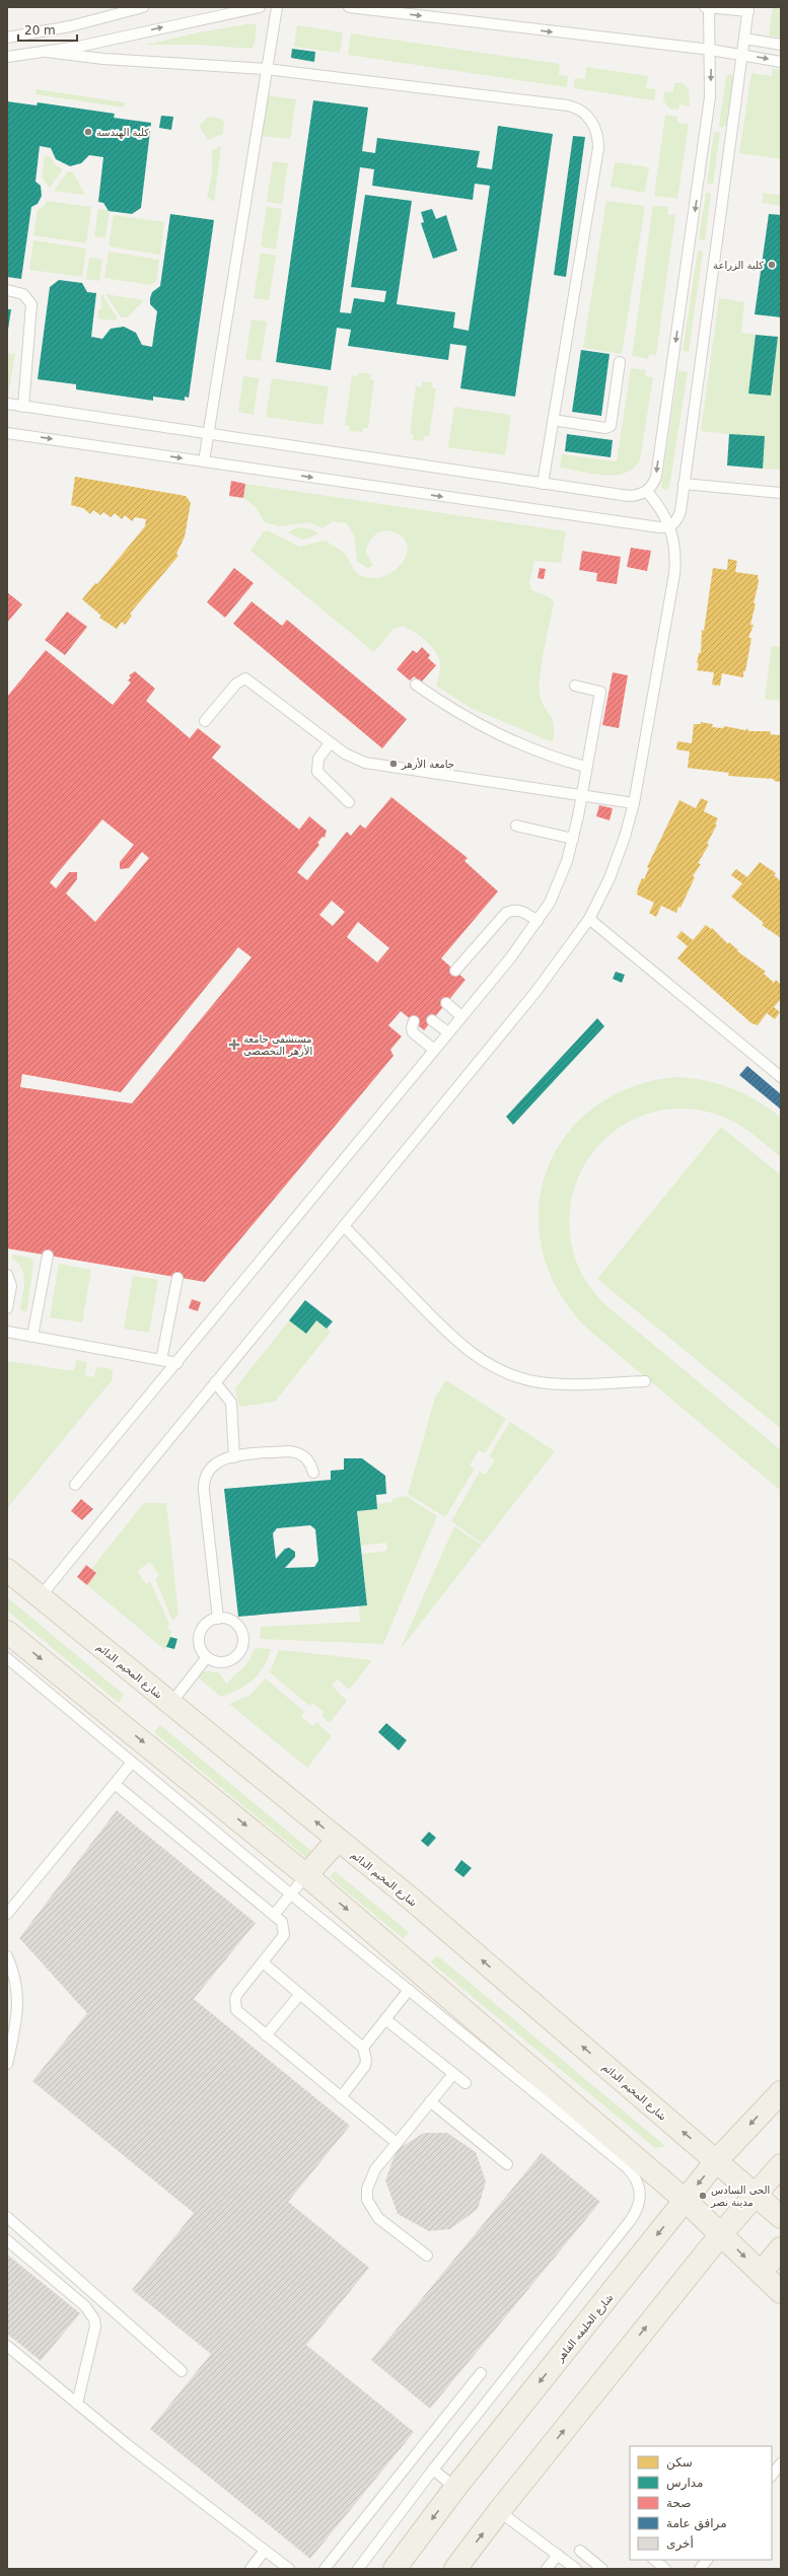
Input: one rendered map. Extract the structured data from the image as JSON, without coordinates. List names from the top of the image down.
{
  "streets": {
    "main road": ["شارع المخيم الدائم", "شارع الخليفه القاهر"]
  },
  "crossings": [
    ["شارع المخيم الدائم", "شارع الخليفه القاهر"]
  ],
  "places": {
    "other": [
      "كلية الهندسة",
      "كلية الزراعة",
      "جامعة الأزهر",
      "الحى السادس مدينة نصر"
    ],
    "health": ["مستشفى جامعة الأزهر التخصصى"]
  },
  "legend": [
    "سكن",
    "مدارس",
    "صحة",
    "مرافق عامة",
    "أخرى"
  ],
  "scale_bar": "20 m"
}
